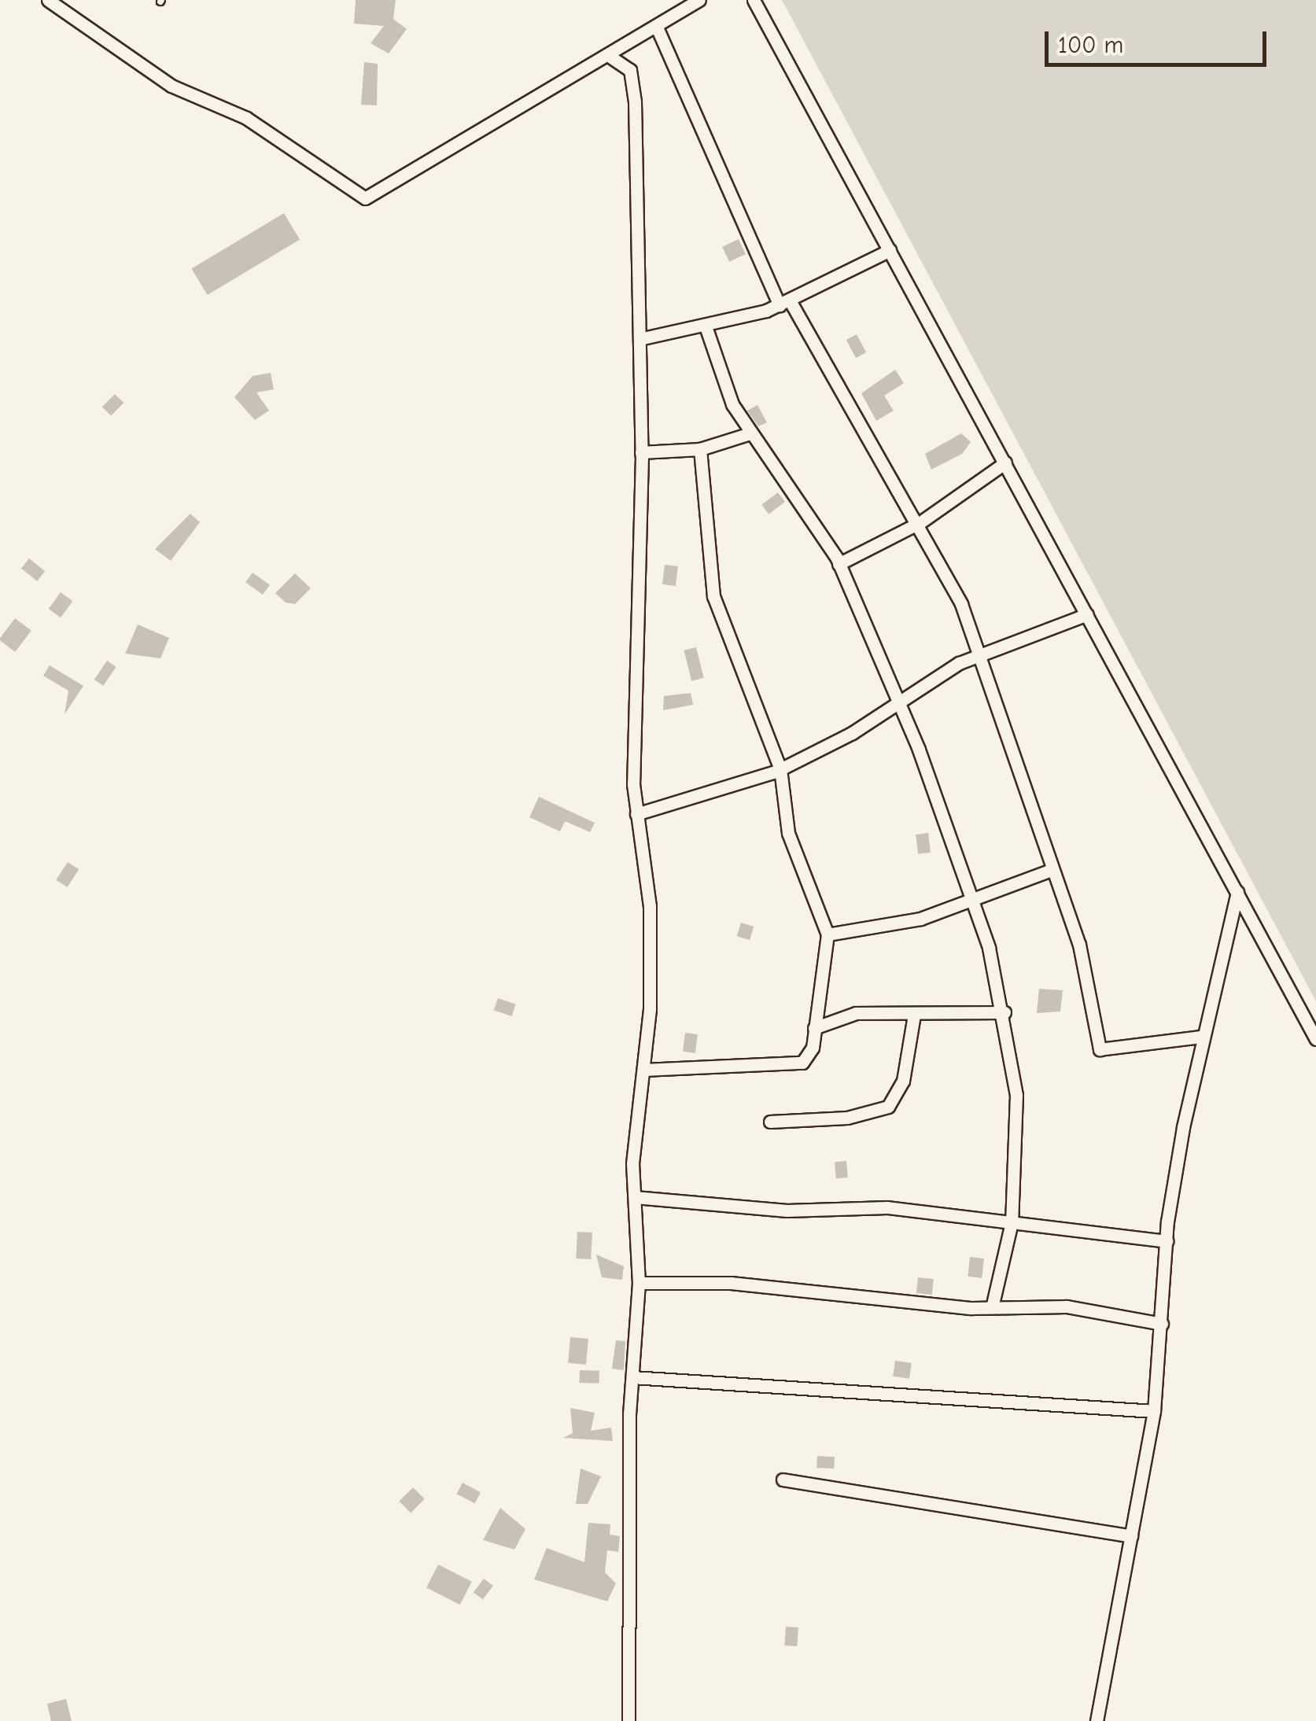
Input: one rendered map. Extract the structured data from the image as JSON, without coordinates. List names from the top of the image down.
{
  "scale_bar": "100 m"
}
